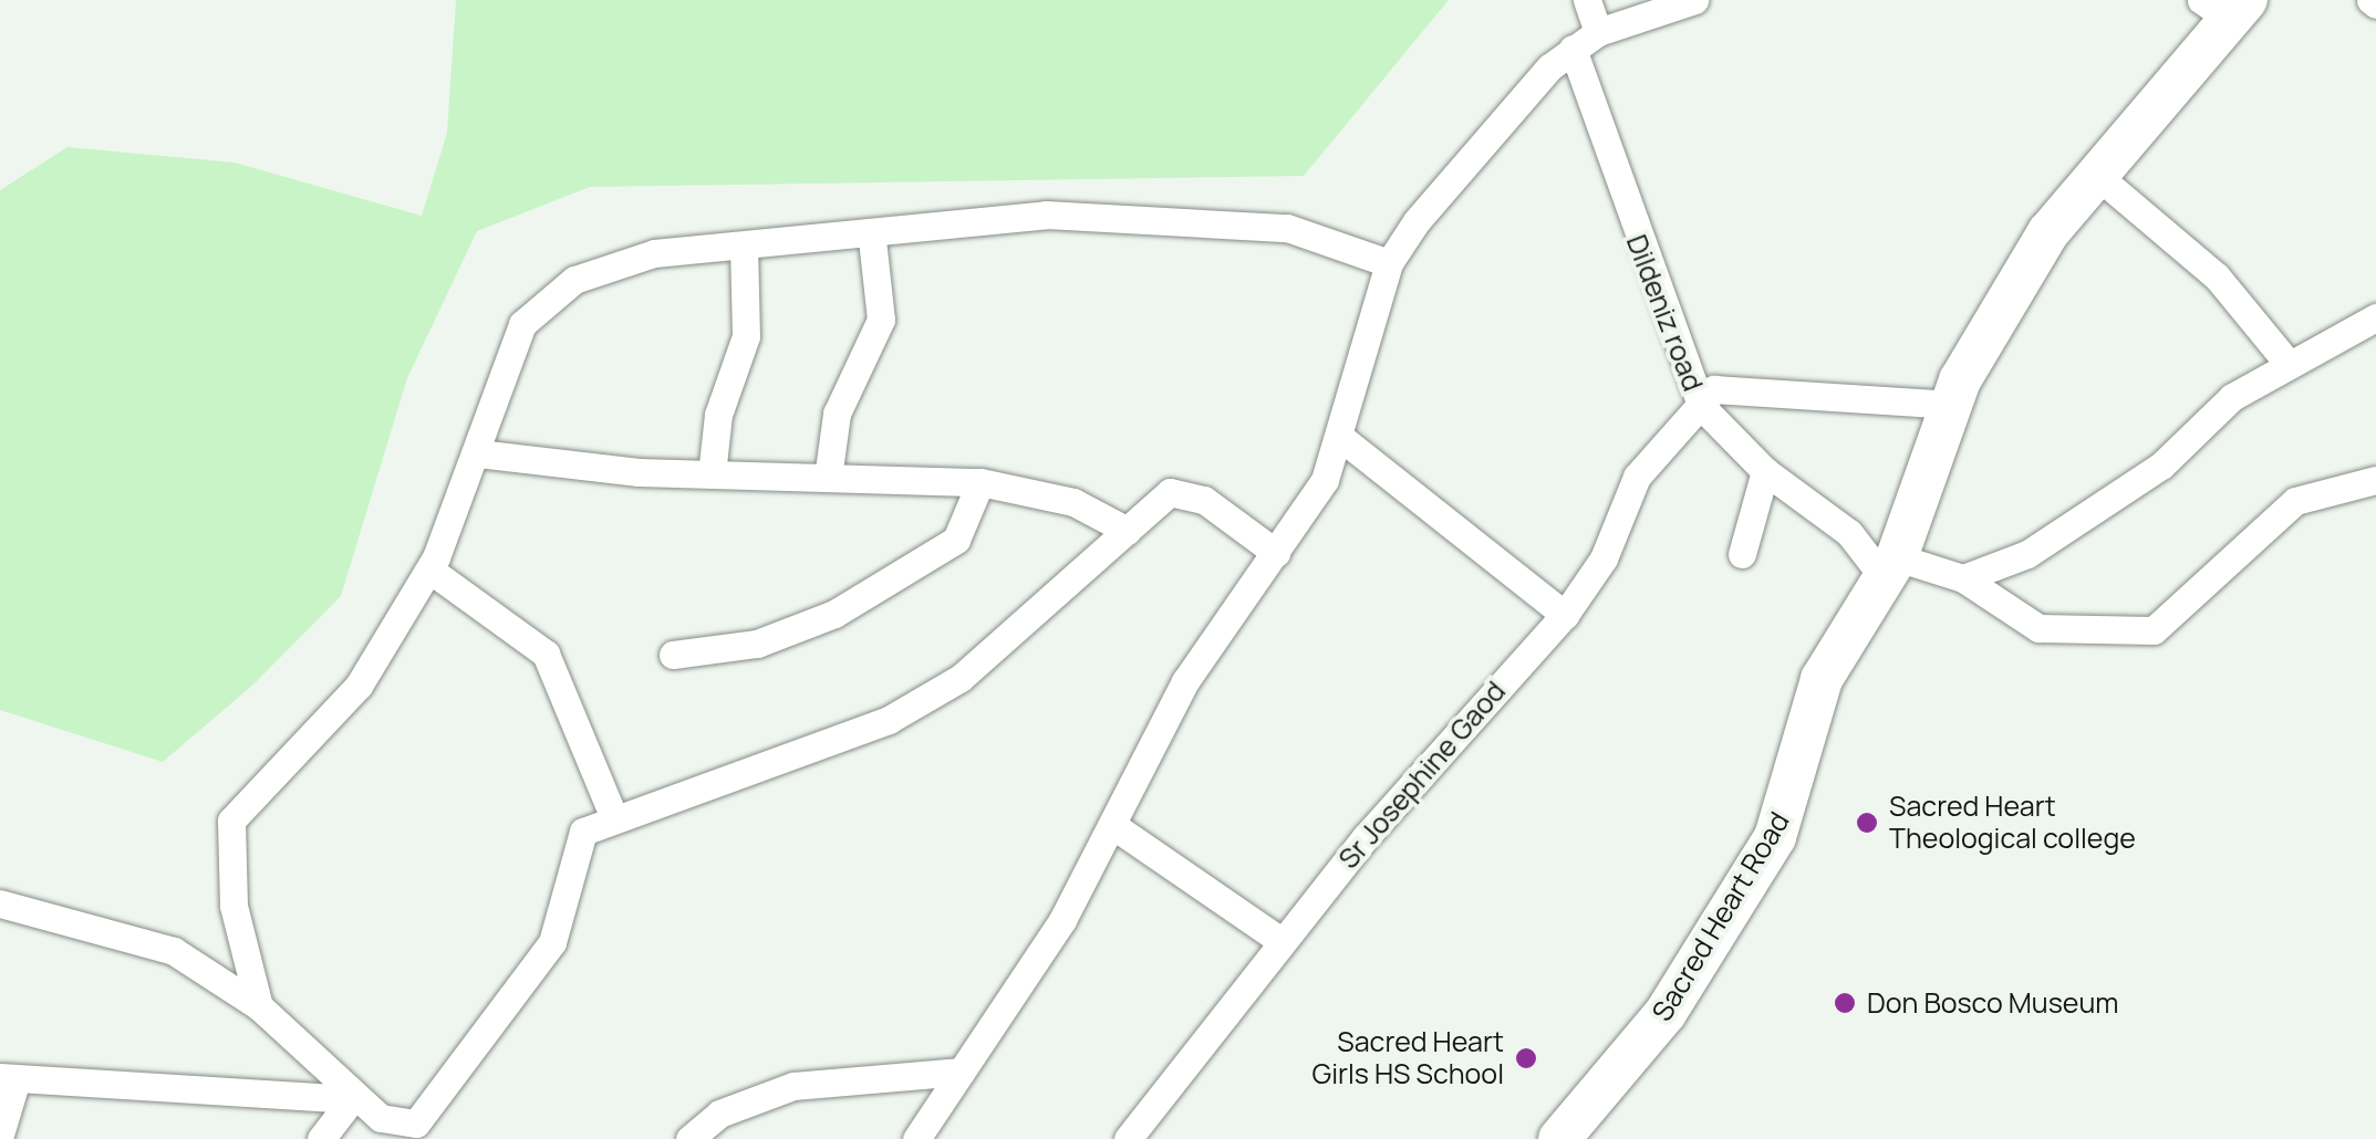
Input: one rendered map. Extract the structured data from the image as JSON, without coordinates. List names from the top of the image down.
{
  "streets": {
    "street": ["Dildeniz road", "Sr Josephine Gaod", "Sacred Heart Road"]
  },
  "crossings": [
    ["Dildeniz road", "Sr Josephine Gaod"],
    ["Dildeniz road", "Sacred Heart Road"]
  ],
  "places": ["Sacred Heart Theological college", "Don Bosco Museum", "Sacred Heart Girls HS School"]
}
